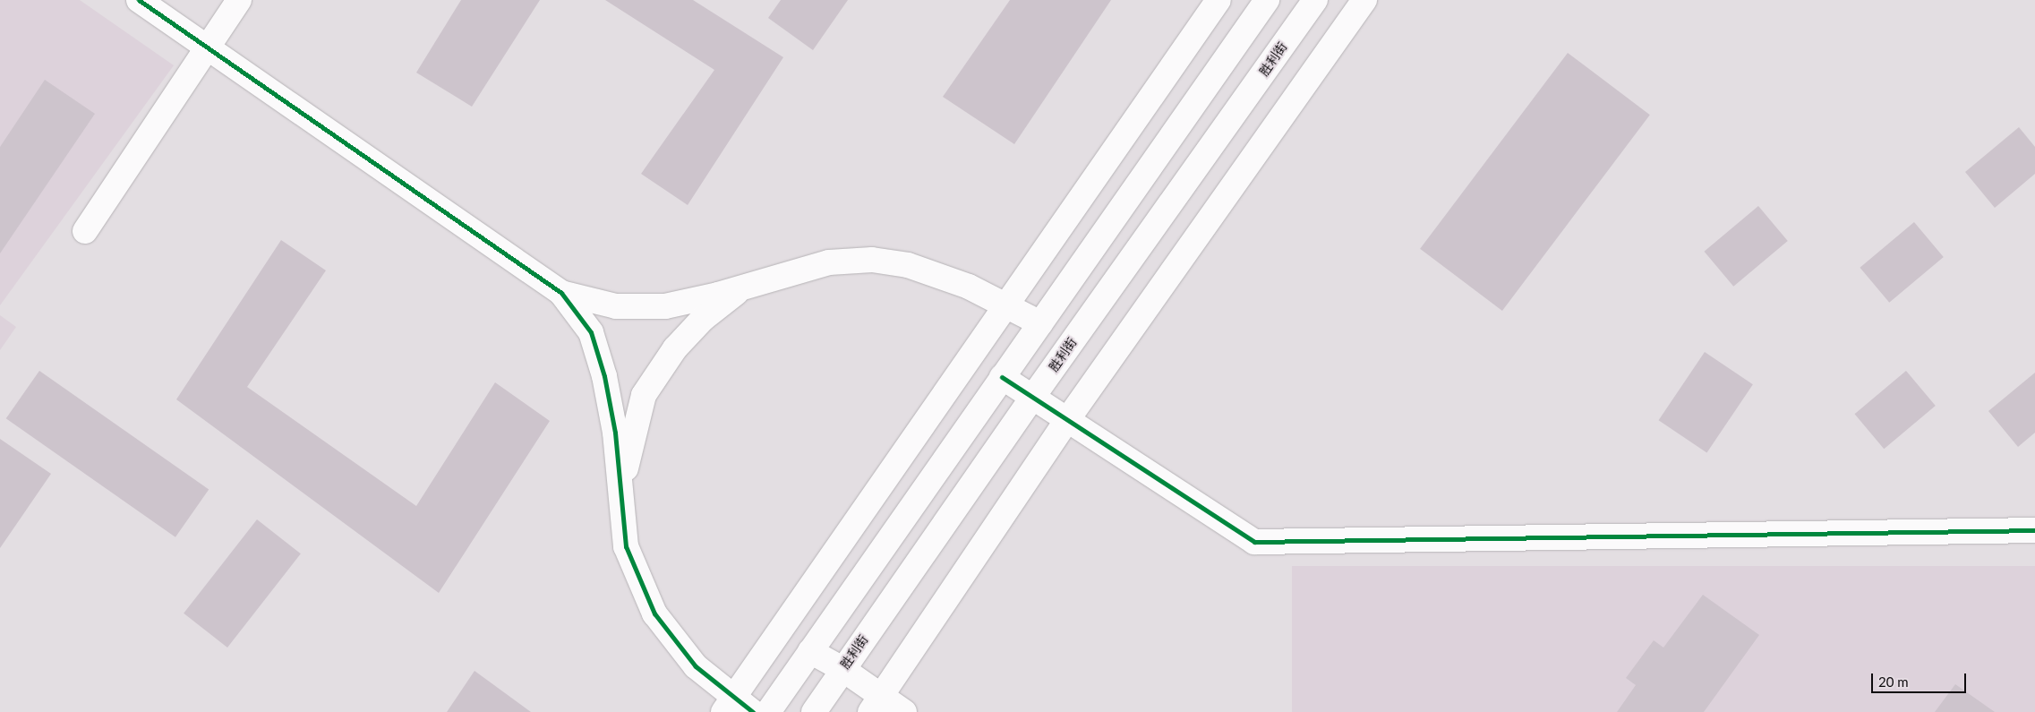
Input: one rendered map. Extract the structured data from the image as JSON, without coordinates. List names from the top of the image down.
{
  "streets": {
    "street": ["胜利街"]
  },
  "scale_bar": "20 m"
}
